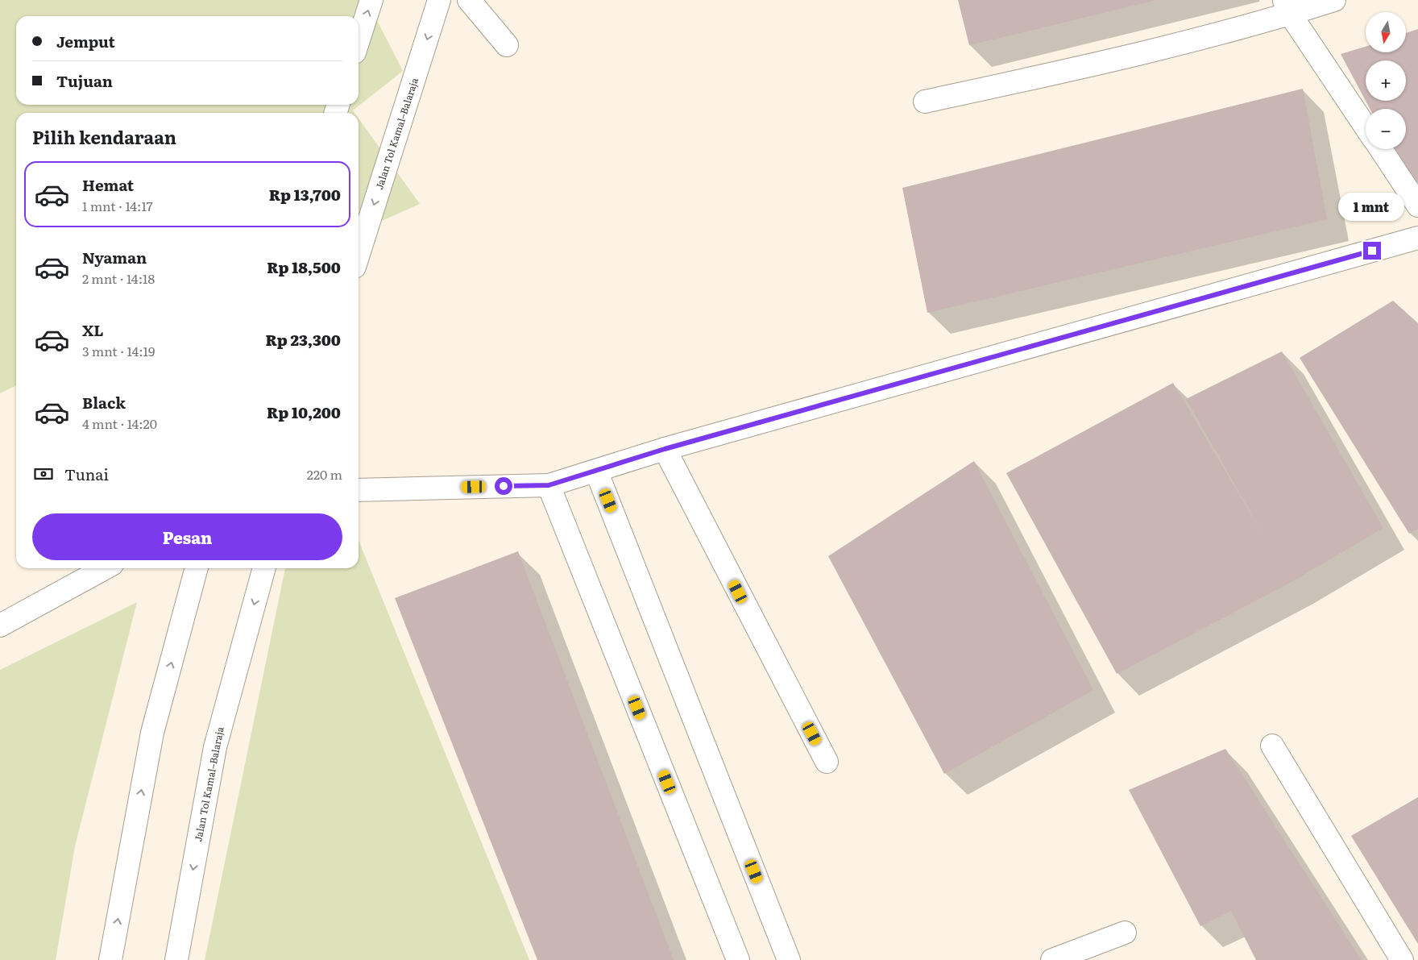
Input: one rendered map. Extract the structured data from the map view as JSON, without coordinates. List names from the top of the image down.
{
  "streets": {
    "main road": ["Jalan Tol Kamal–Balaraja"]
  },
  "north": "bottom",
  "page": {
    "map_buttons": ["+", "−"],
    "banner": ["Jemput", "Tujuan"],
    "heading": "Pilih kendaraan",
    "list": [
      {
        "name": "Hemat",
        "note": "1 mnt · 14:17",
        "value": "Rp 13,700"
      },
      {
        "name": "Nyaman",
        "note": "2 mnt · 14:18",
        "value": "Rp 18,500"
      },
      {
        "name": "XL",
        "note": "3 mnt · 14:19",
        "value": "Rp 23,300"
      },
      {
        "name": "Black",
        "note": "4 mnt · 14:20",
        "value": "Rp 10,200"
      }
    ],
    "bubble": "1 mnt",
    "pay": ["Tunai", "220 m"],
    "buttons": "Pesan"
  }
}
